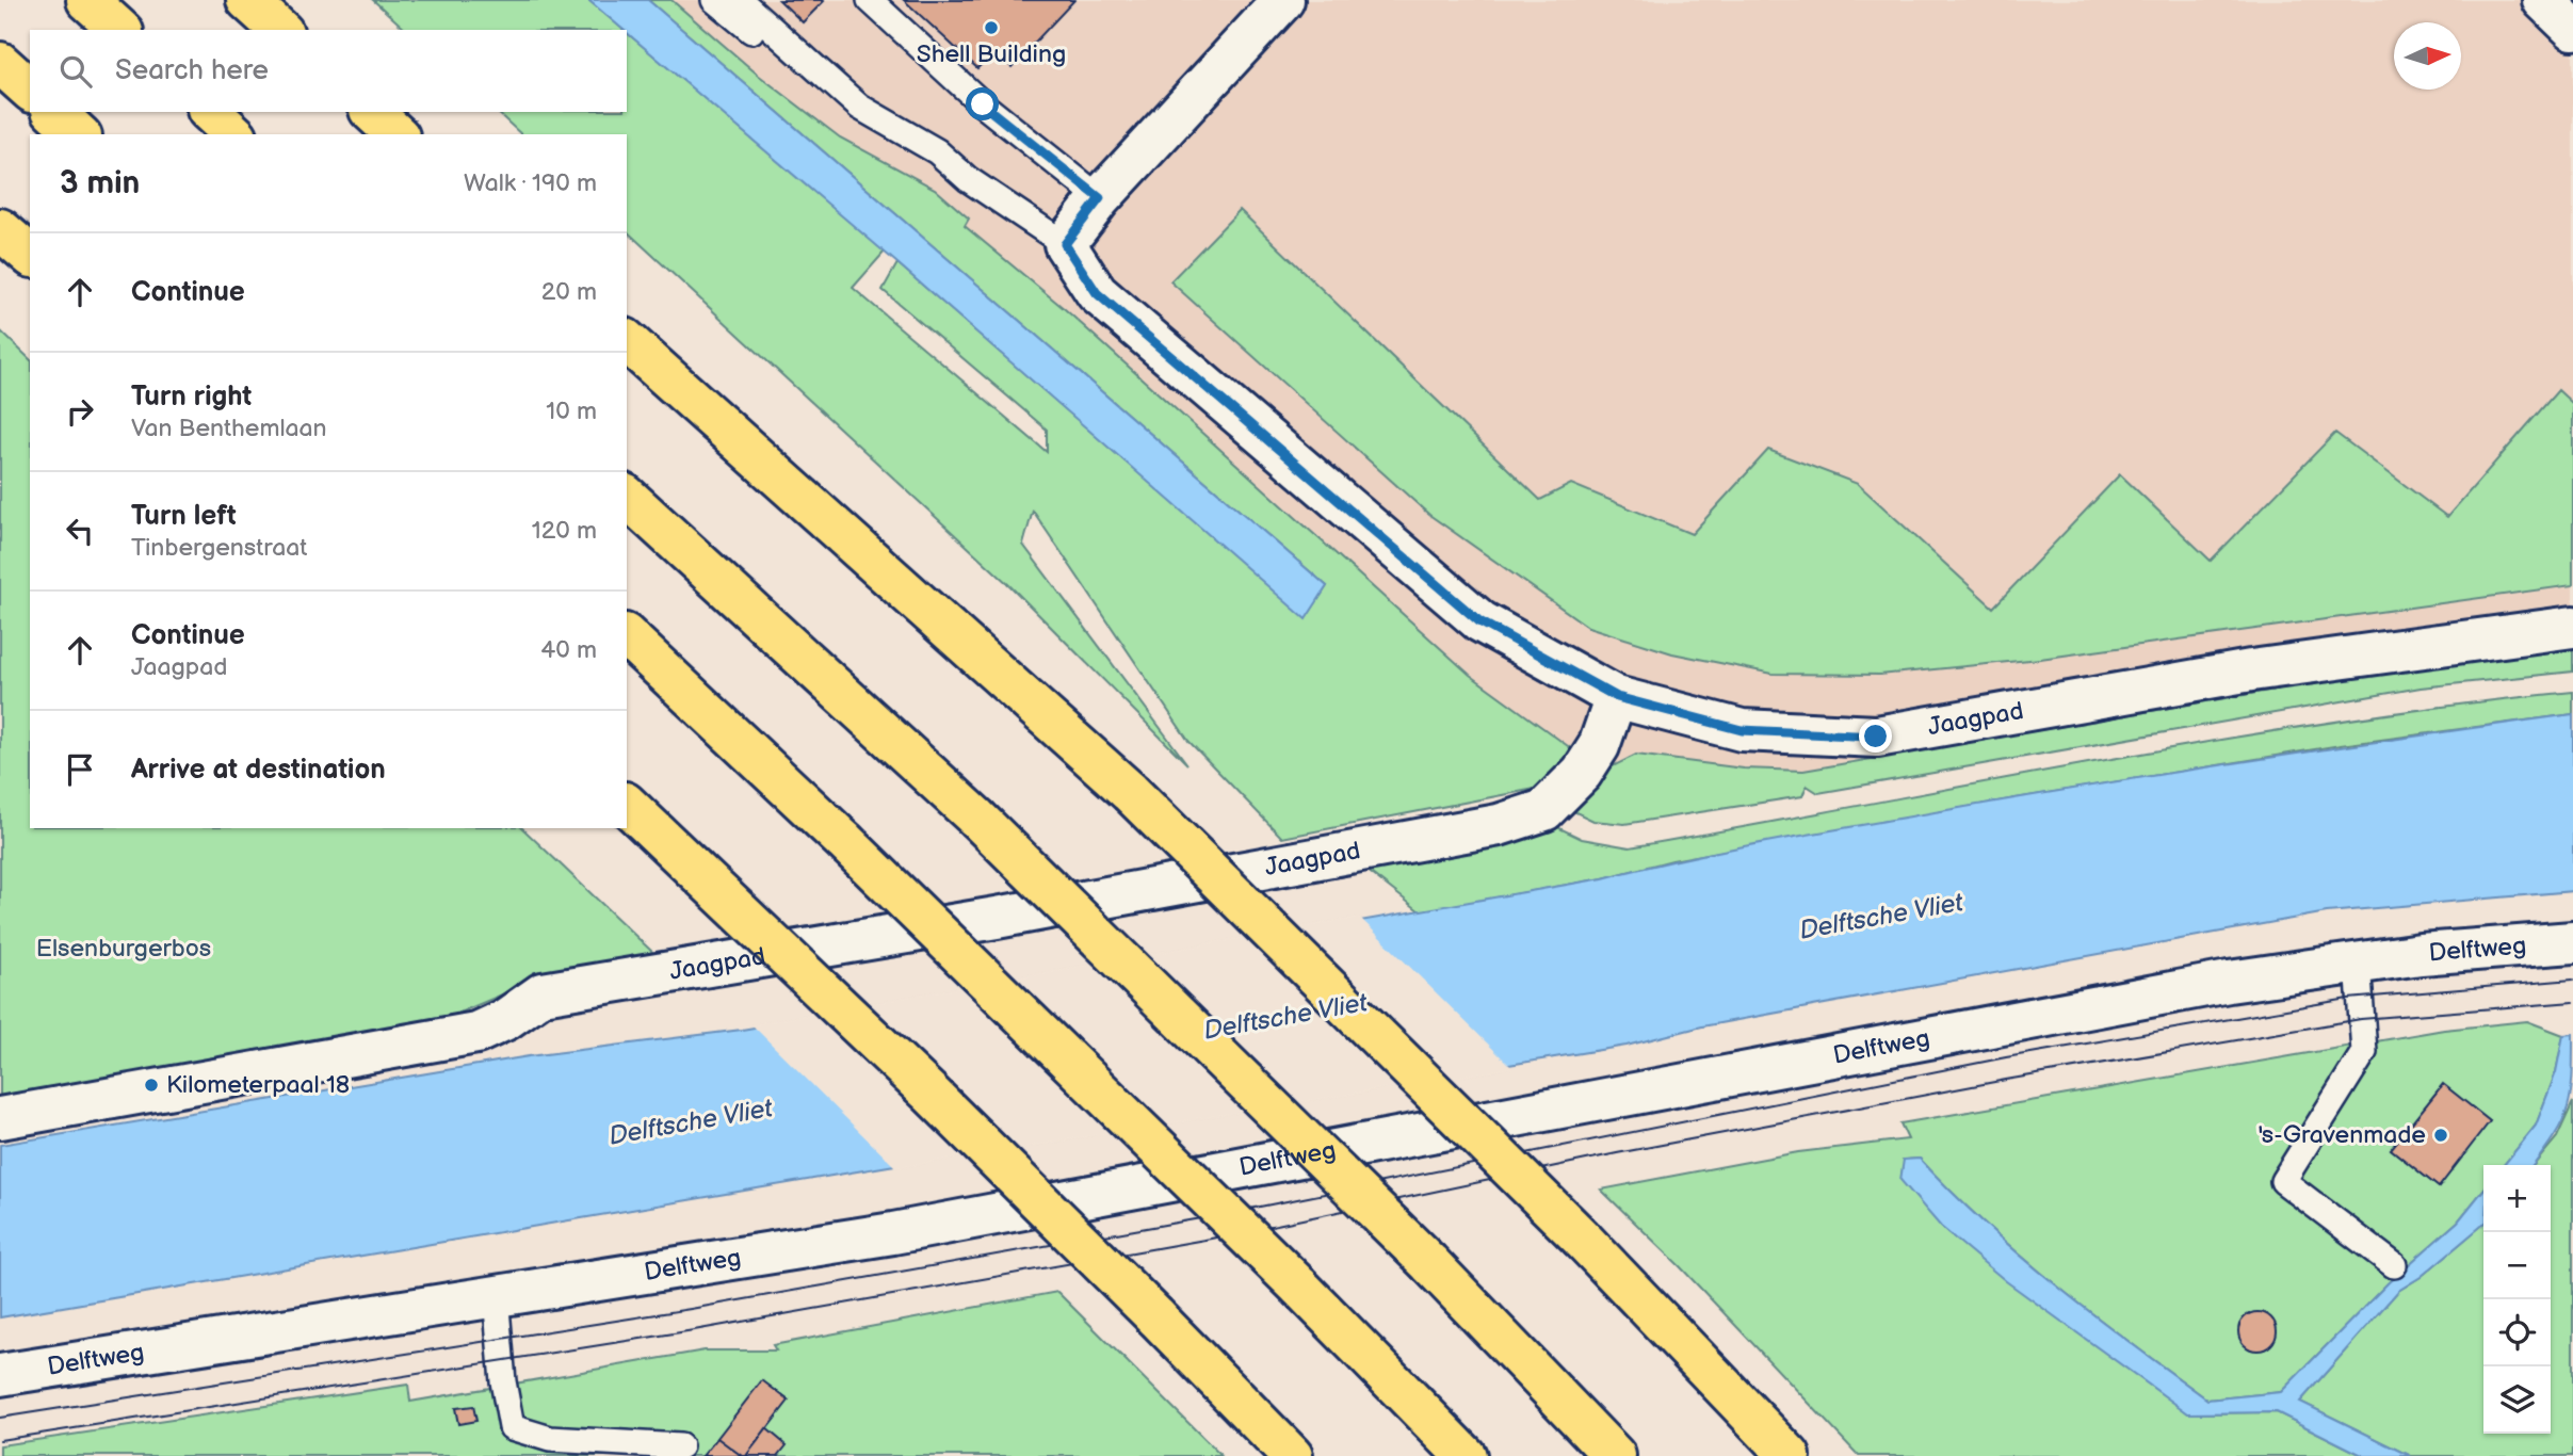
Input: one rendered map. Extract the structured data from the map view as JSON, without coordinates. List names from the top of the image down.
{
  "streets": {
    "street": ["Jaagpad", "Delftweg"]
  },
  "water": ["Delftsche Vliet"],
  "parks": ["Elsenburgerbos"],
  "places": ["Shell Building", "Kilometerpaal 18", "'s-Gravenmade"],
  "north": "right",
  "page": {
    "search": "Search here",
    "heading": ["3 min", "Walk · 190 m"],
    "list": [
      ["Continue", "20 m"],
      ["Turn right", "Van Benthemlaan", "10 m"],
      ["Turn left", "Tinbergenstraat", "120 m"],
      ["Continue", "Jaagpad", "40 m"],
      "Arrive at destination"
    ],
    "map_buttons": ["+", "−"]
  }
}
